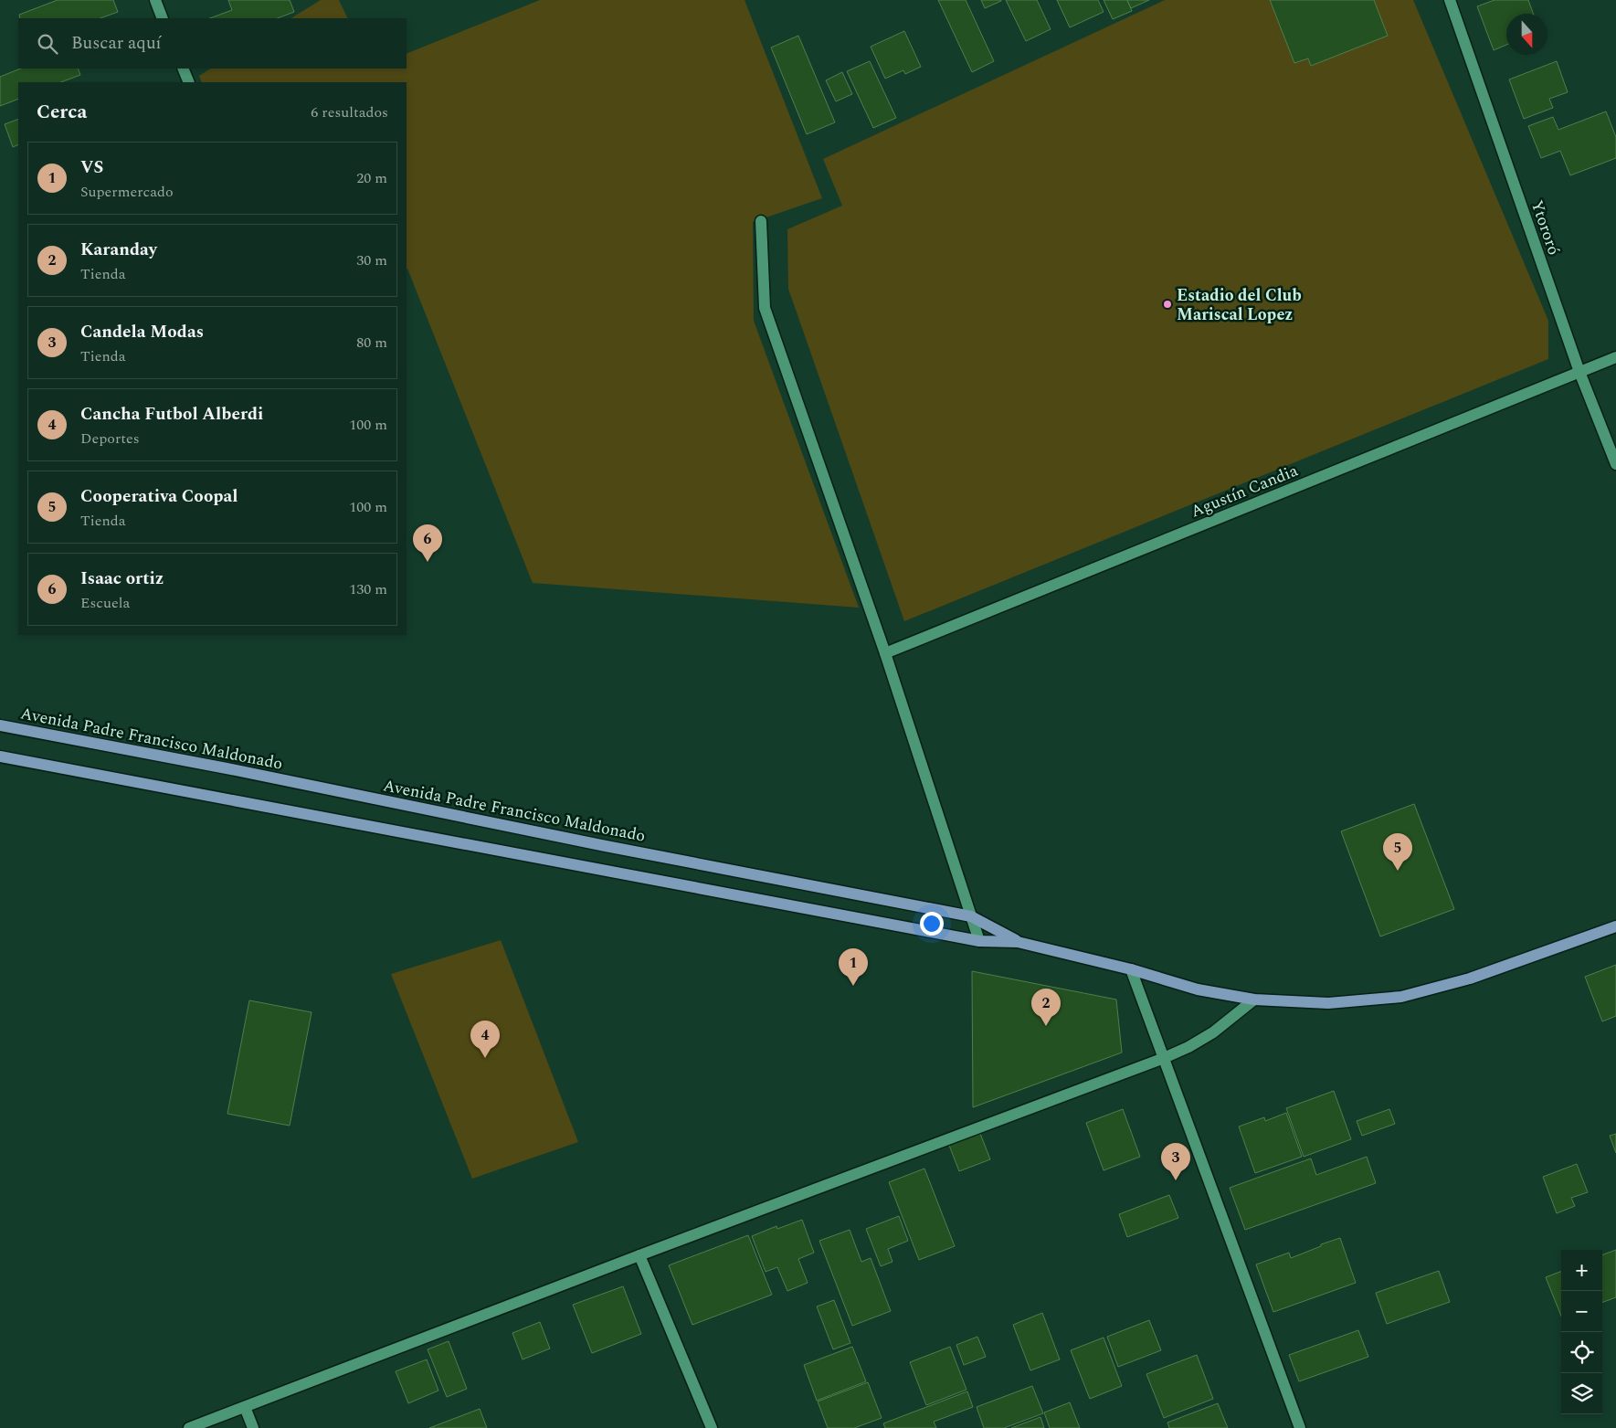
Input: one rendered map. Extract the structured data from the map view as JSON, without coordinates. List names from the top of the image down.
{
  "streets": {
    "main road": ["Avenida Padre Francisco Maldonado"],
    "street": ["Ytororó", "Agustín Candia"]
  },
  "crossings": [
    ["Ytororó", "Agustín Candia"]
  ],
  "places": ["Estadio del Club Mariscal Lopez"],
  "north": "bottom",
  "page": {
    "search": "Buscar aquí",
    "heading": ["Cerca", "6 resultados"],
    "list": [
      {
        "mark": "1",
        "name": "VS",
        "note": "Supermercado",
        "value": "20 m"
      },
      {
        "mark": "2",
        "name": "Karanday",
        "note": "Tienda",
        "value": "30 m"
      },
      {
        "mark": "3",
        "name": "Candela Modas",
        "note": "Tienda",
        "value": "80 m"
      },
      {
        "mark": "4",
        "name": "Cancha Futbol Alberdi",
        "note": "Deportes",
        "value": "100 m"
      },
      {
        "mark": "5",
        "name": "Cooperativa Coopal",
        "note": "Tienda",
        "value": "100 m"
      },
      {
        "mark": "6",
        "name": "Isaac ortiz",
        "note": "Escuela",
        "value": "130 m"
      }
    ],
    "pins": [
      "6",
      "5",
      "1",
      "2",
      "4",
      "3"
    ],
    "map_buttons": ["+", "−"]
  }
}
